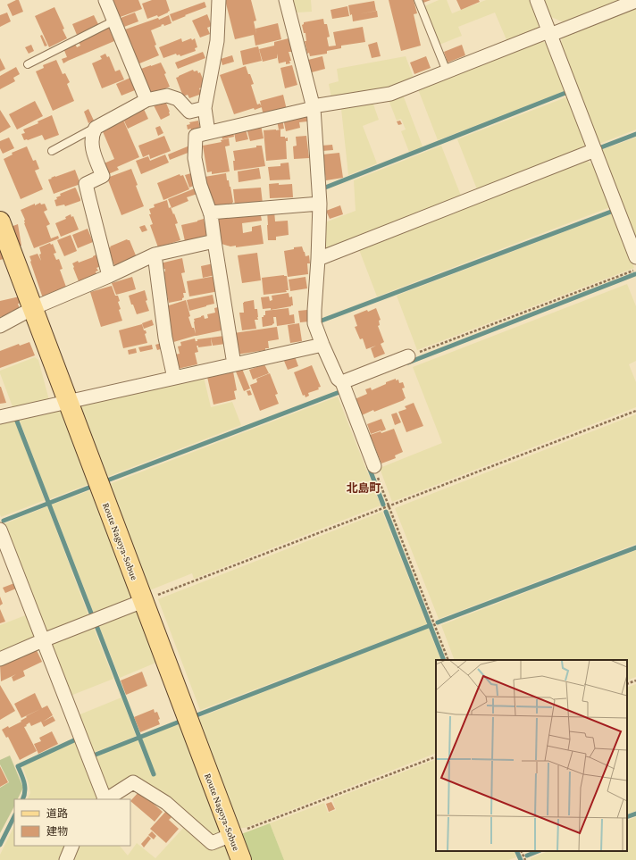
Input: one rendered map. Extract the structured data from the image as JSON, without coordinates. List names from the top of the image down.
{
  "streets": {
    "main road": ["Route Nagoya-Sobue"]
  },
  "districts": ["北島町"],
  "legend": ["道路", "建物"]
}
